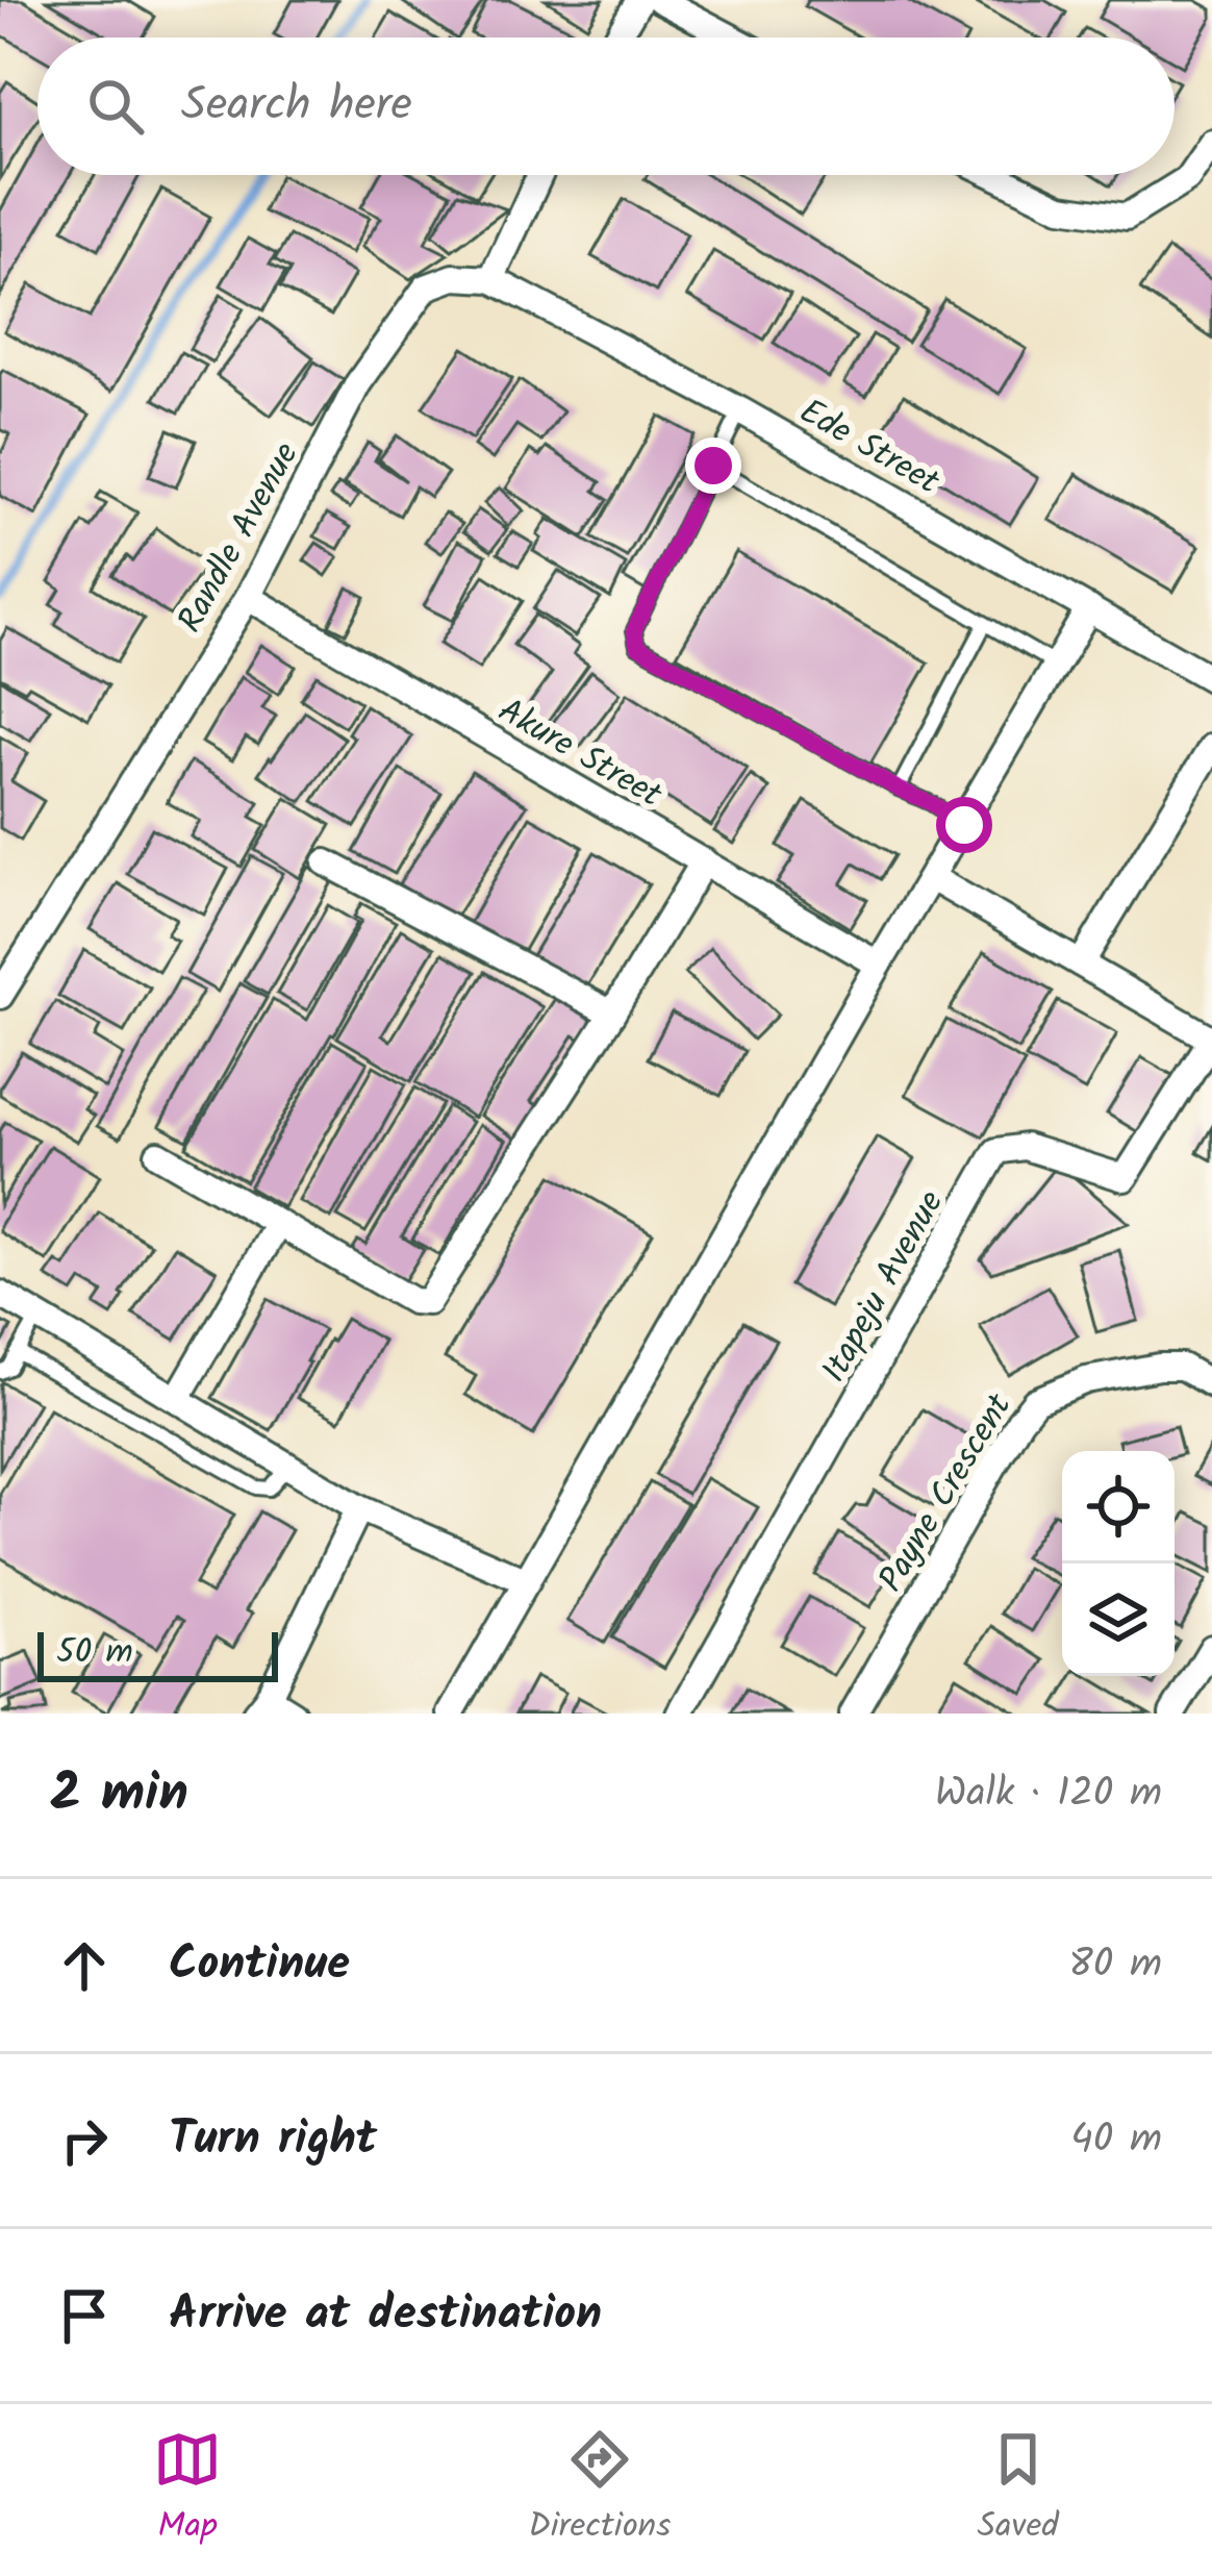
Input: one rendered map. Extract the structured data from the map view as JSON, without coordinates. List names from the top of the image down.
{
  "streets": {
    "street": [
      "Ede Street",
      "Randle Avenue",
      "Akure Street",
      "Itapeju Avenue",
      "Payne Crescent"
    ]
  },
  "crossings": [
    ["Ede Street", "Randle Avenue"],
    ["Randle Avenue", "Akure Street"]
  ],
  "scale_bar": "50 m",
  "page": {
    "search": "Search here",
    "scale": "50 m",
    "heading": ["2 min", "Walk · 120 m"],
    "list": [
      ["Continue", "80 m"],
      ["Turn right", "40 m"],
      "Arrive at destination"
    ],
    "nav": ["Map", "Directions", "Saved"]
  }
}
